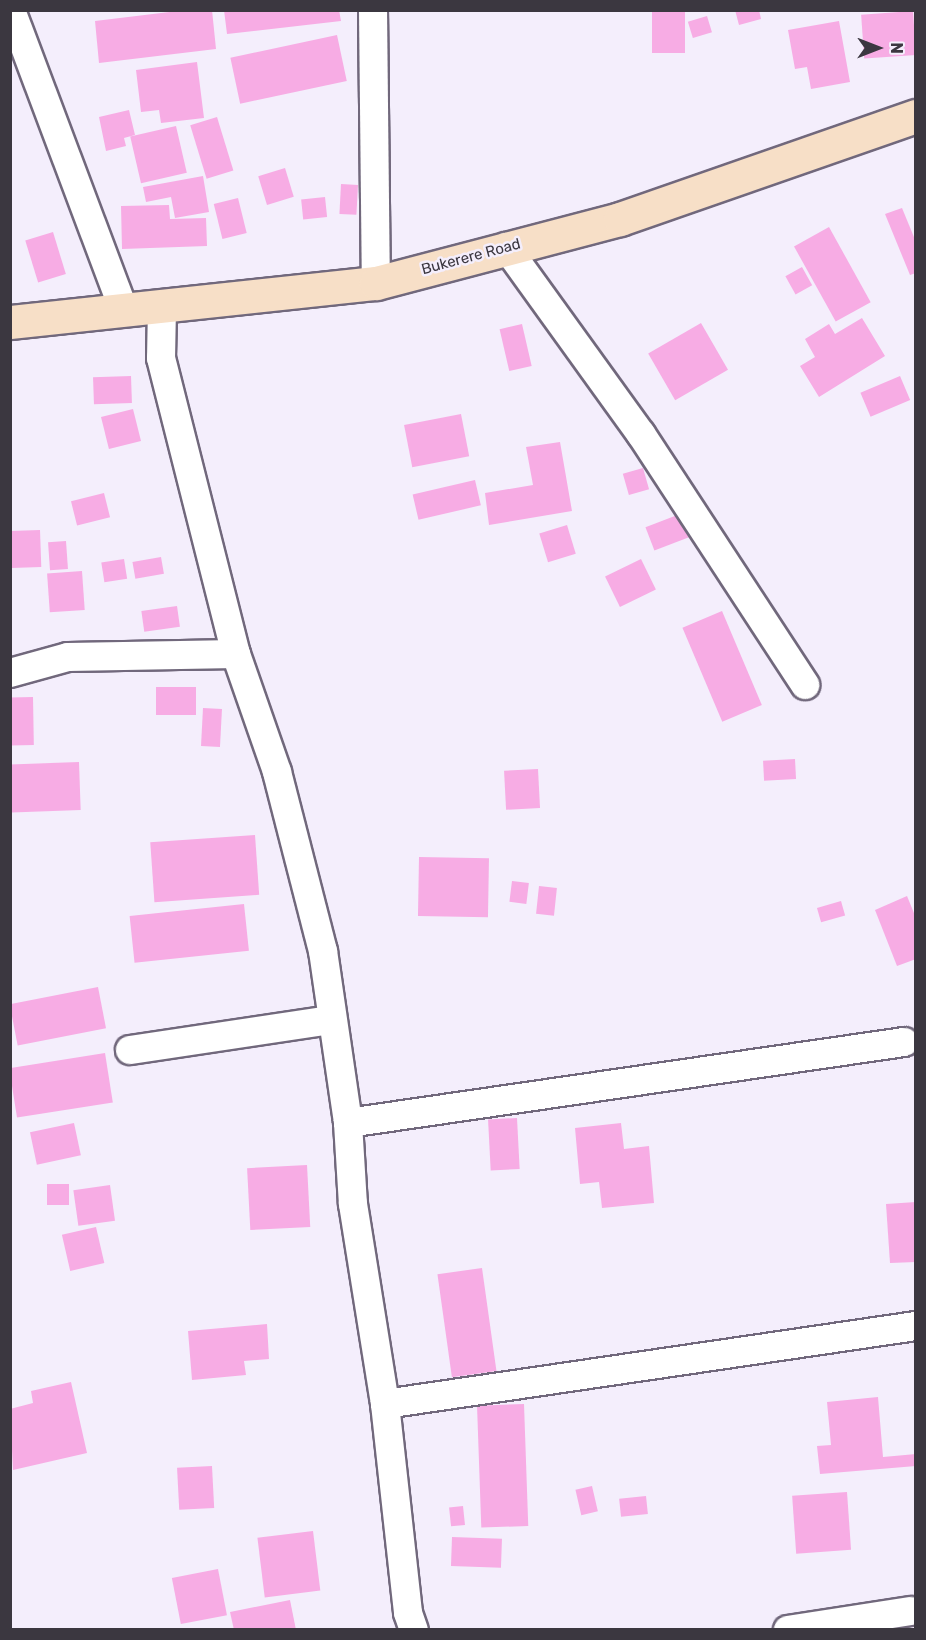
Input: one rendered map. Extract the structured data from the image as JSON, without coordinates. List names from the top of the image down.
{
  "streets": {
    "main road": ["Bukerere Road"]
  },
  "north": "right"
}
